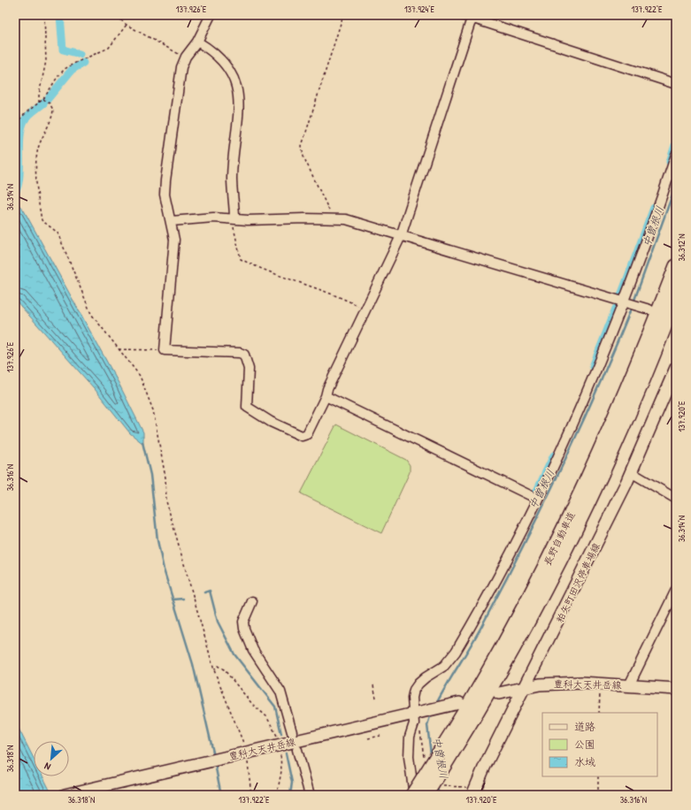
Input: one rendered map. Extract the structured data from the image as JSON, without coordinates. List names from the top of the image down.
{
  "streets": {
    "highway": ["長野自動車道"],
    "main road": ["粕矢町田沢停車場線", "豊科大天井岳線"]
  },
  "crossings": [
    ["粕矢町田沢停車場線", "豊科大天井岳線"]
  ],
  "water": ["中曽根川"],
  "legend": ["道路", "公園", "水域"],
  "north": "bottom left",
  "coordinates": [
    "137.926°E",
    "137.924°E",
    "137.922°E",
    "36.314°N",
    "36.312°N",
    "137.920°E",
    "36.316°N",
    "36.318°N"
  ]
}
